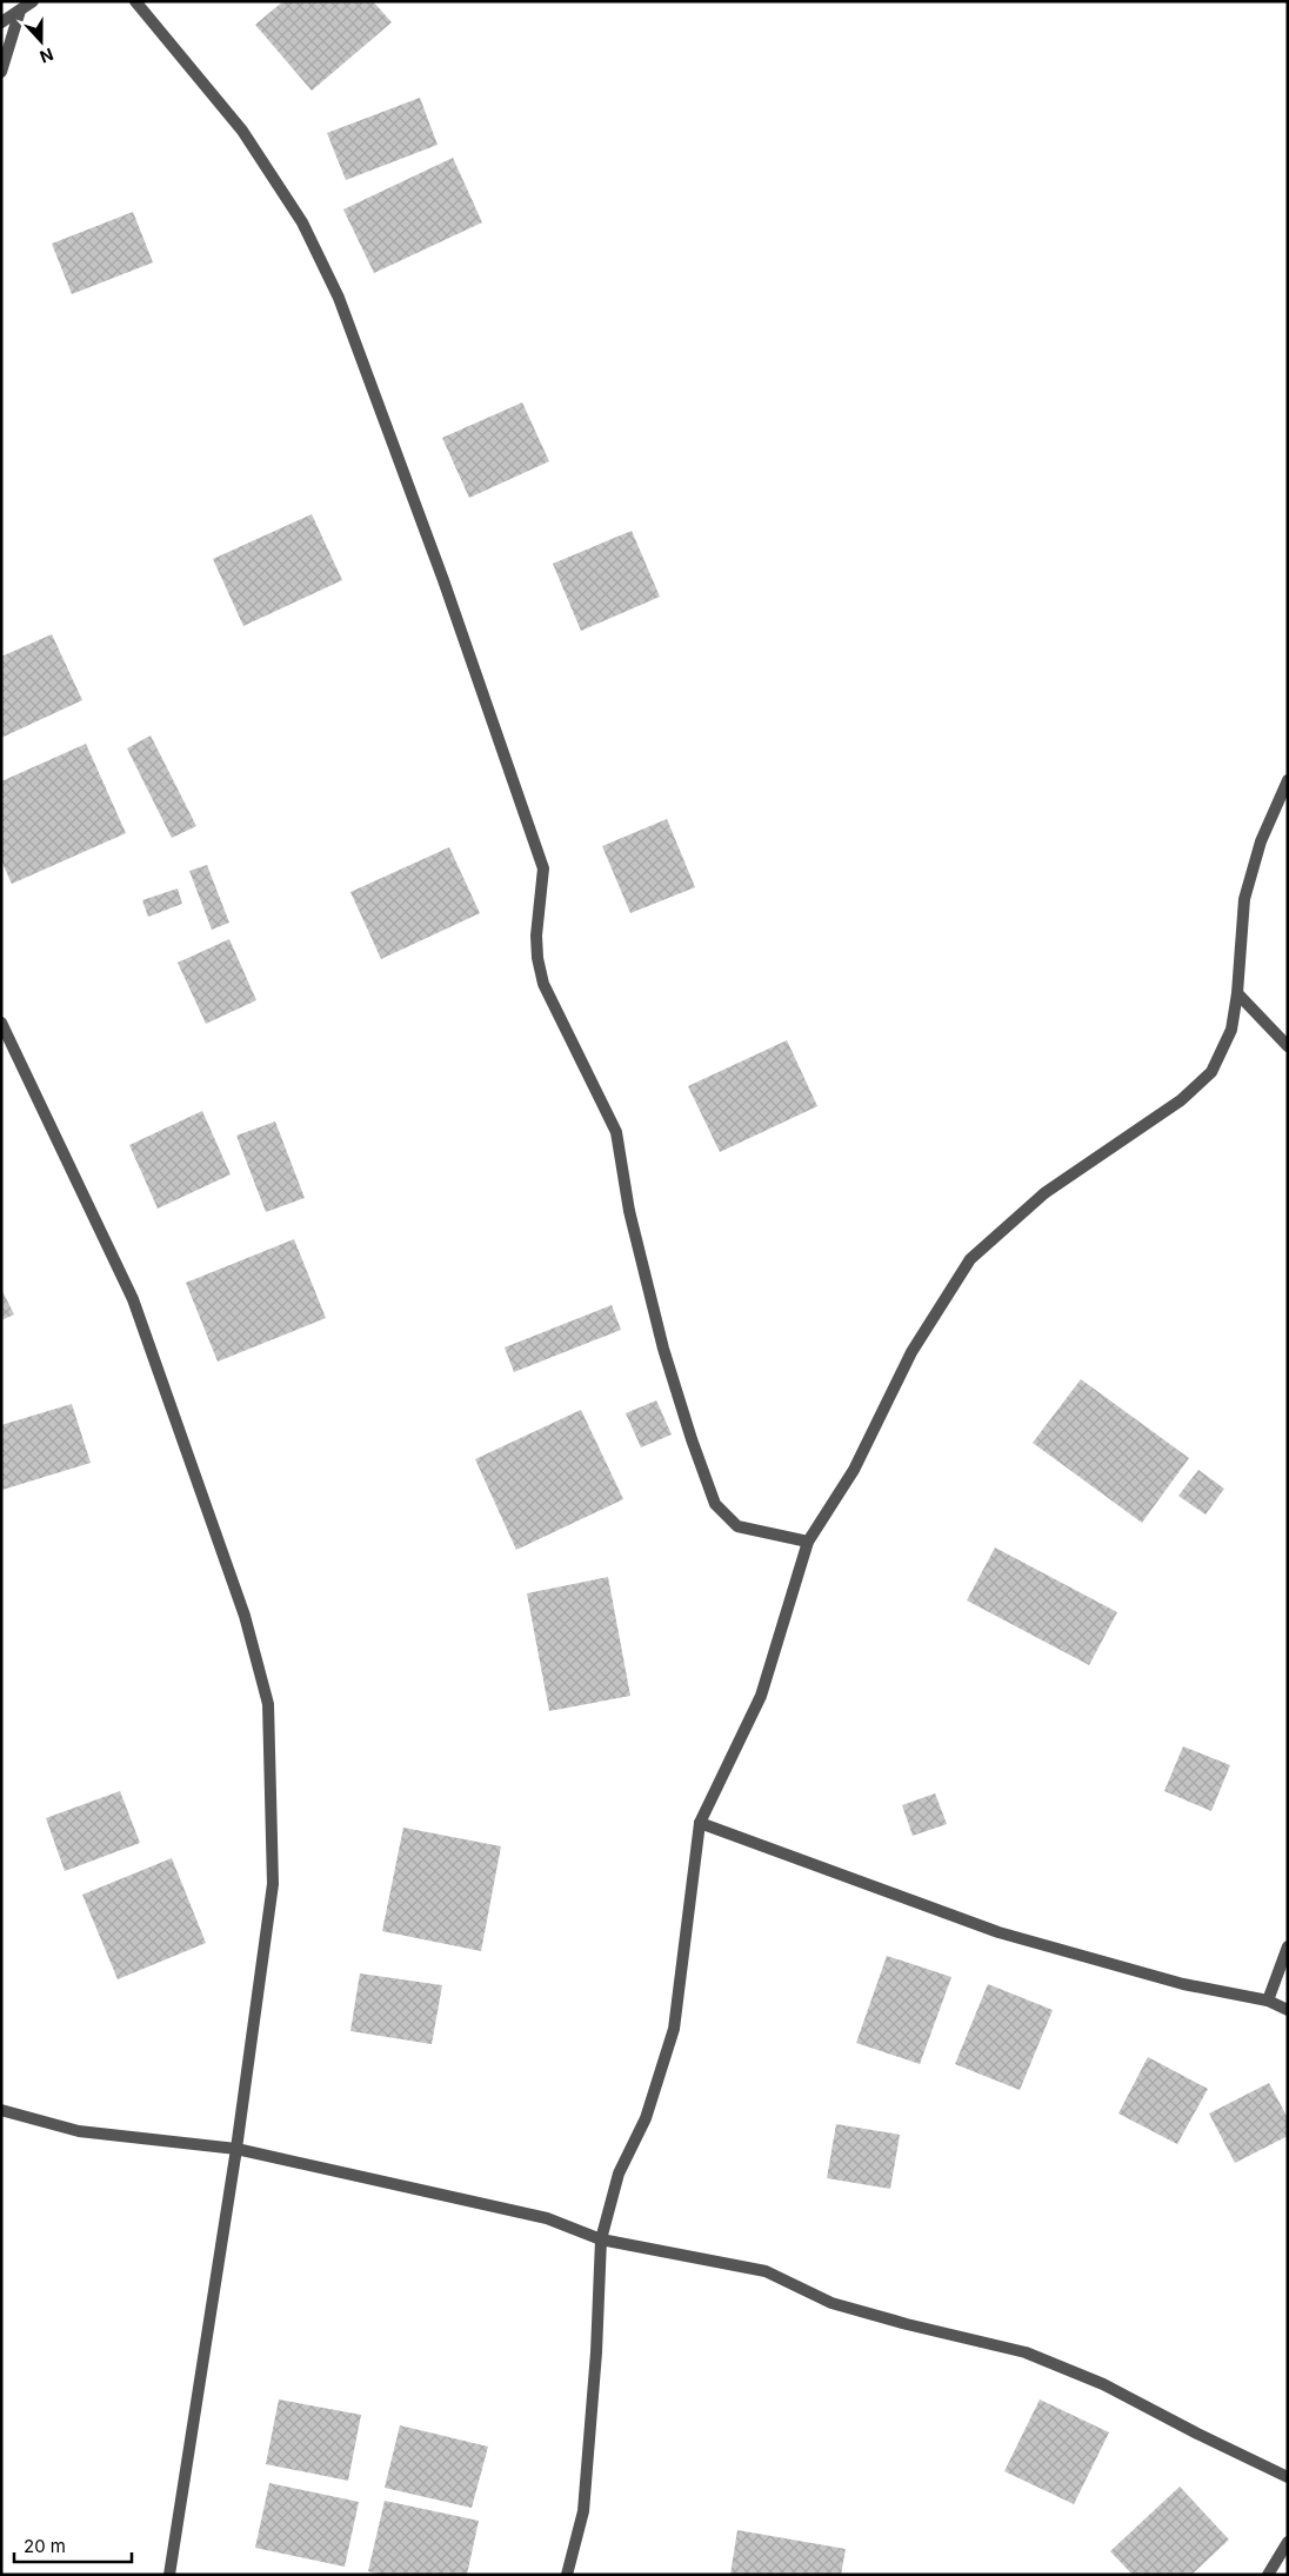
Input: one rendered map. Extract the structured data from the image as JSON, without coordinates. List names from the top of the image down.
{
  "scale_bar": "20 m",
  "north": "bottom"
}
